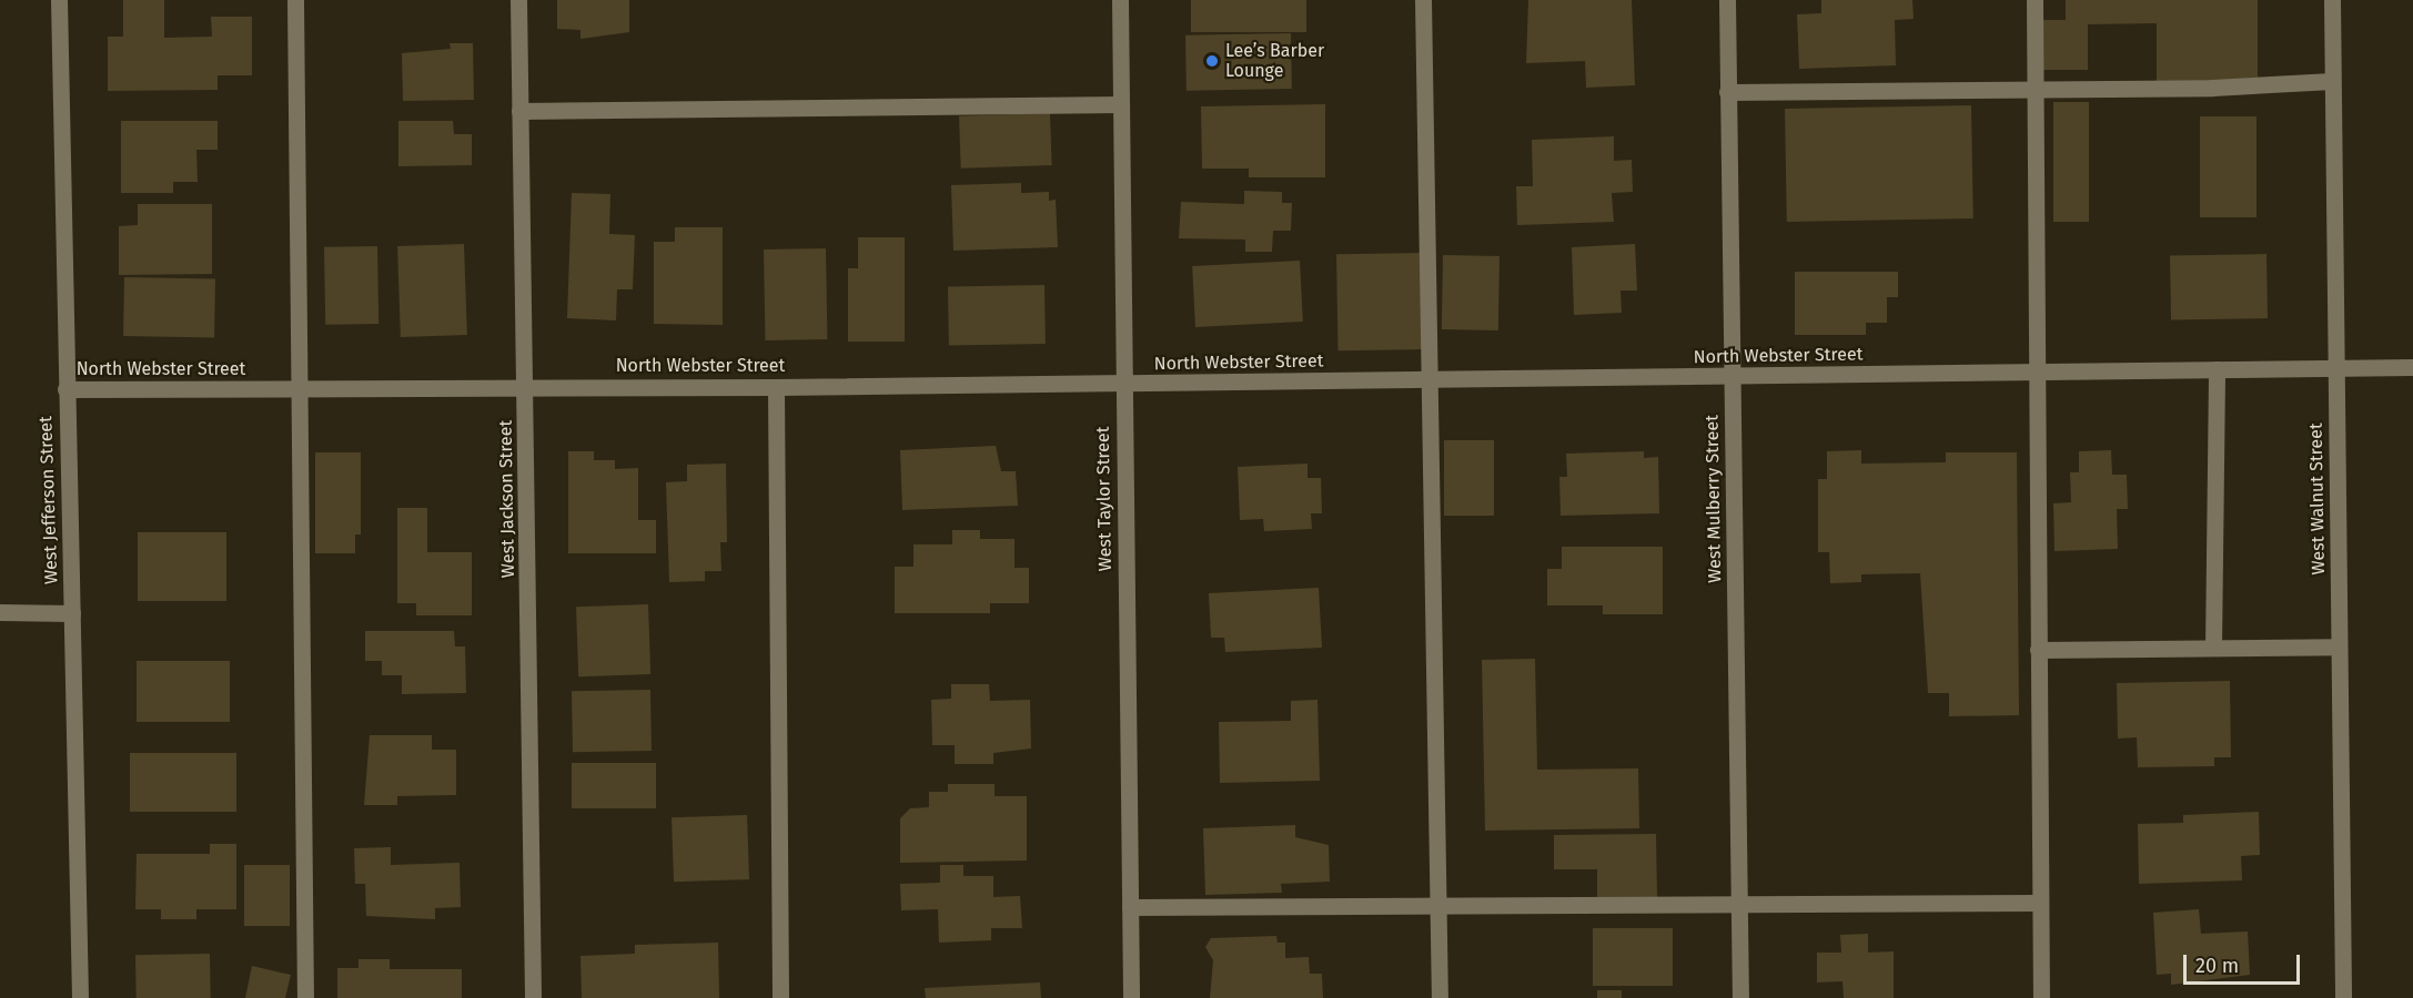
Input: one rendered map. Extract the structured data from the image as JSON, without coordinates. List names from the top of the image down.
{
  "streets": {
    "street": [
      "North Webster Street",
      "West Jackson Street",
      "West Taylor Street",
      "West Mulberry Street",
      "West Walnut Street",
      "West Jefferson Street"
    ]
  },
  "crossings": [
    ["North Webster Street", "West Jackson Street"],
    ["North Webster Street", "West Taylor Street"],
    ["North Webster Street", "West Mulberry Street"],
    ["North Webster Street", "West Walnut Street"],
    ["North Webster Street", "West Jefferson Street"]
  ],
  "places": ["Lee’s Barber Lounge"],
  "scale_bar": "20 m"
}
